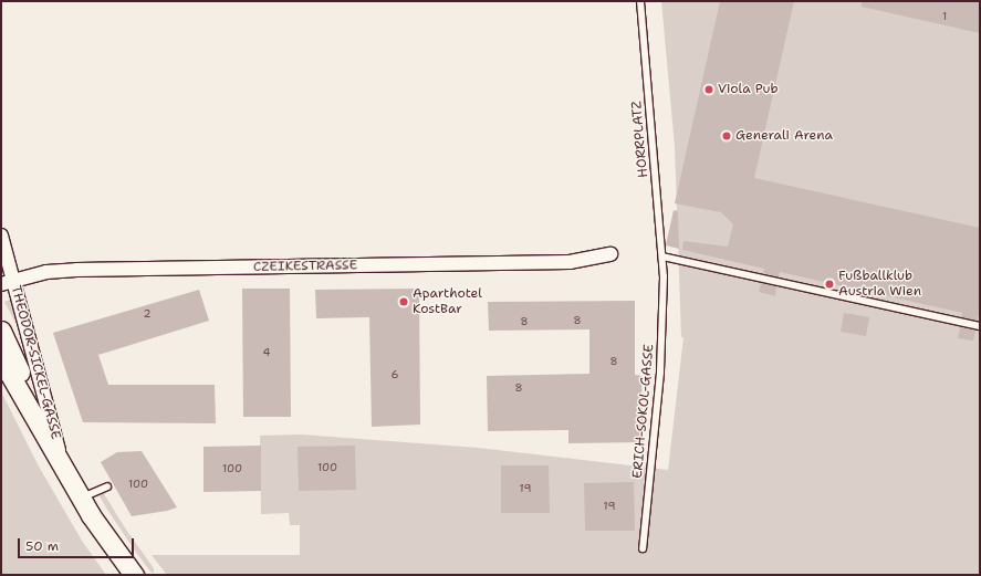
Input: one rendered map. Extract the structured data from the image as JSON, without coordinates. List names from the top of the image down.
{
  "streets": {
    "street": ["CZEIKESTRASSE", "THEODOR-SICKEL-GASSE"],
    "lane": ["HORRPLATZ", "ERICH-SOKOL-GASSE"]
  },
  "crossings": [
    ["HORRPLATZ", "ERICH-SOKOL-GASSE"],
    ["CZEIKESTRASSE", "THEODOR-SICKEL-GASSE"]
  ],
  "places": [
    "Viola Pub",
    "Generali Arena",
    "Fußballklub Austria Wien",
    "Aparthotel KostBar"
  ],
  "house_numbers": [
    "1",
    "2",
    "8",
    "8",
    "4",
    "8",
    "6",
    "8",
    "100",
    "100",
    "100",
    "19",
    "19"
  ],
  "scale_bar": "50 m"
}
